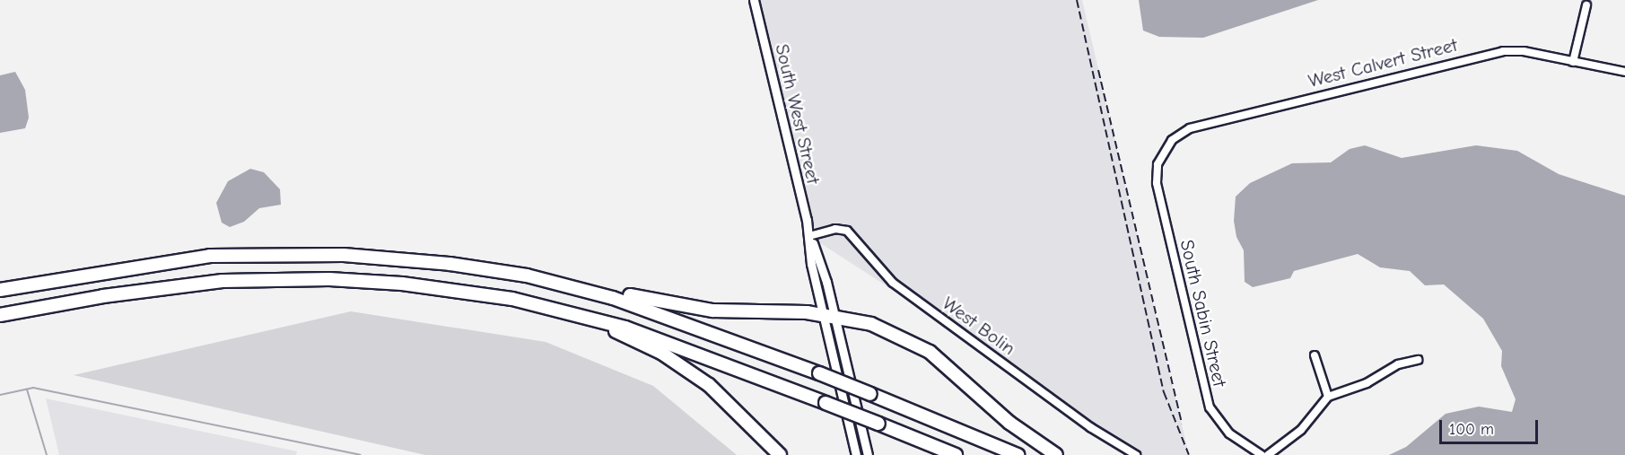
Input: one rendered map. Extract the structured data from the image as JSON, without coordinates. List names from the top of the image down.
{
  "streets": {
    "street": [
      "West Calvert Street",
      "South West Street",
      "South Sabin Street",
      "West Bolin"
    ]
  },
  "crossings": [
    ["West Calvert Street", "South Sabin Street"],
    ["South West Street", "West Bolin"]
  ],
  "scale_bar": "100 m"
}
